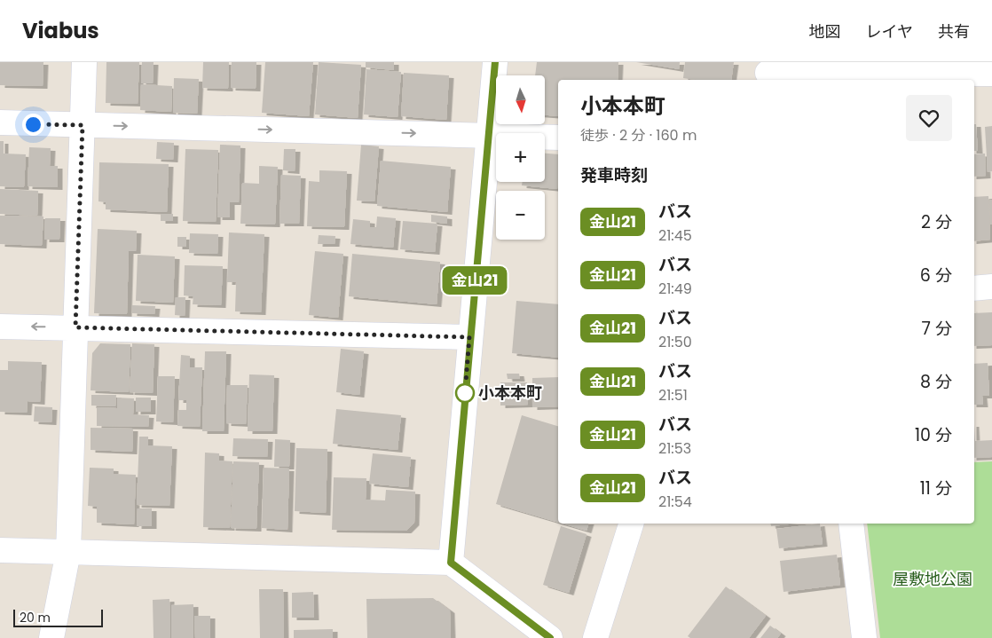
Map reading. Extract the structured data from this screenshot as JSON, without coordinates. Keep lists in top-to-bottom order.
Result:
{
  "parks": ["屋敷地公園"],
  "places": ["小本本町"],
  "lines": ["bus line 金山21"],
  "scale_bar": "20 m",
  "north": "bottom",
  "page": {
    "header": "Viabus",
    "nav": ["地図", "レイヤ", "共有"],
    "on_map": "金山21",
    "map_buttons": ["+", "−"],
    "heading": [
      ["小本本町", "徒歩 · 2 分 · 160 m"],
      "発車時刻"
    ],
    "list": [
      {
        "mark": "金山21",
        "name": "バス",
        "note": "21:45",
        "value": "2 分"
      },
      {
        "mark": "金山21",
        "name": "バス",
        "note": "21:49",
        "value": "6 分"
      },
      {
        "mark": "金山21",
        "name": "バス",
        "note": "21:50",
        "value": "7 分"
      },
      {
        "mark": "金山21",
        "name": "バス",
        "note": "21:51",
        "value": "8 分"
      },
      {
        "mark": "金山21",
        "name": "バス",
        "note": "21:53",
        "value": "10 分"
      },
      {
        "mark": "金山21",
        "name": "バス",
        "note": "21:54",
        "value": "11 分"
      }
    ],
    "scale": "20 m"
  }
}
